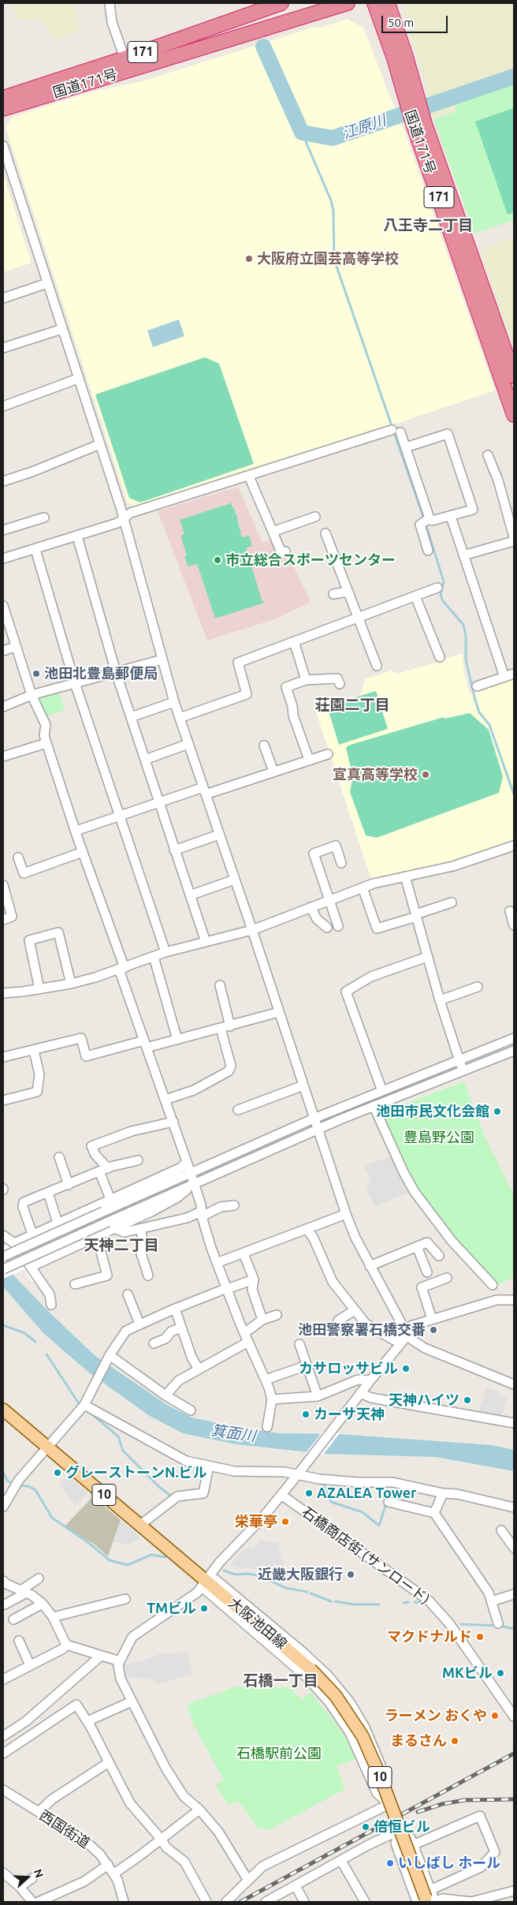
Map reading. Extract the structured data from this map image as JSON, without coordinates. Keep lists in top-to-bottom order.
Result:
{
  "streets": {
    "highway": ["171", "国道171号"],
    "main road": ["10", "大阪池田線"],
    "street": ["石橋商店街 (サンロード)", "西国街道"]
  },
  "districts": [
    "八王寺二丁目",
    "荘園二丁目",
    "天神二丁目",
    "石橋一丁目"
  ],
  "water": ["江原川", "箕面川"],
  "parks": ["豊島野公園", "石橋駅前公園"],
  "places": [
    "大阪府立園芸高等学校",
    "市立総合スポーツセンター",
    "池田北豊島郵便局",
    "宣真高等学校",
    "池田市民文化会館",
    "池田警察署石橋交番",
    "カサロッサビル",
    "天神ハイツ",
    "カーサ天神",
    "グレーストーンN.ビル",
    "AZALEA Tower",
    "栄華亭",
    "近畿大阪銀行",
    "TMビル",
    "マクドナルド",
    "MKビル",
    "ラーメン おくや",
    "まるさん",
    "倍恒ビル",
    "いしばし ホール"
  ],
  "scale_bar": "50 m",
  "north": "right"
}
